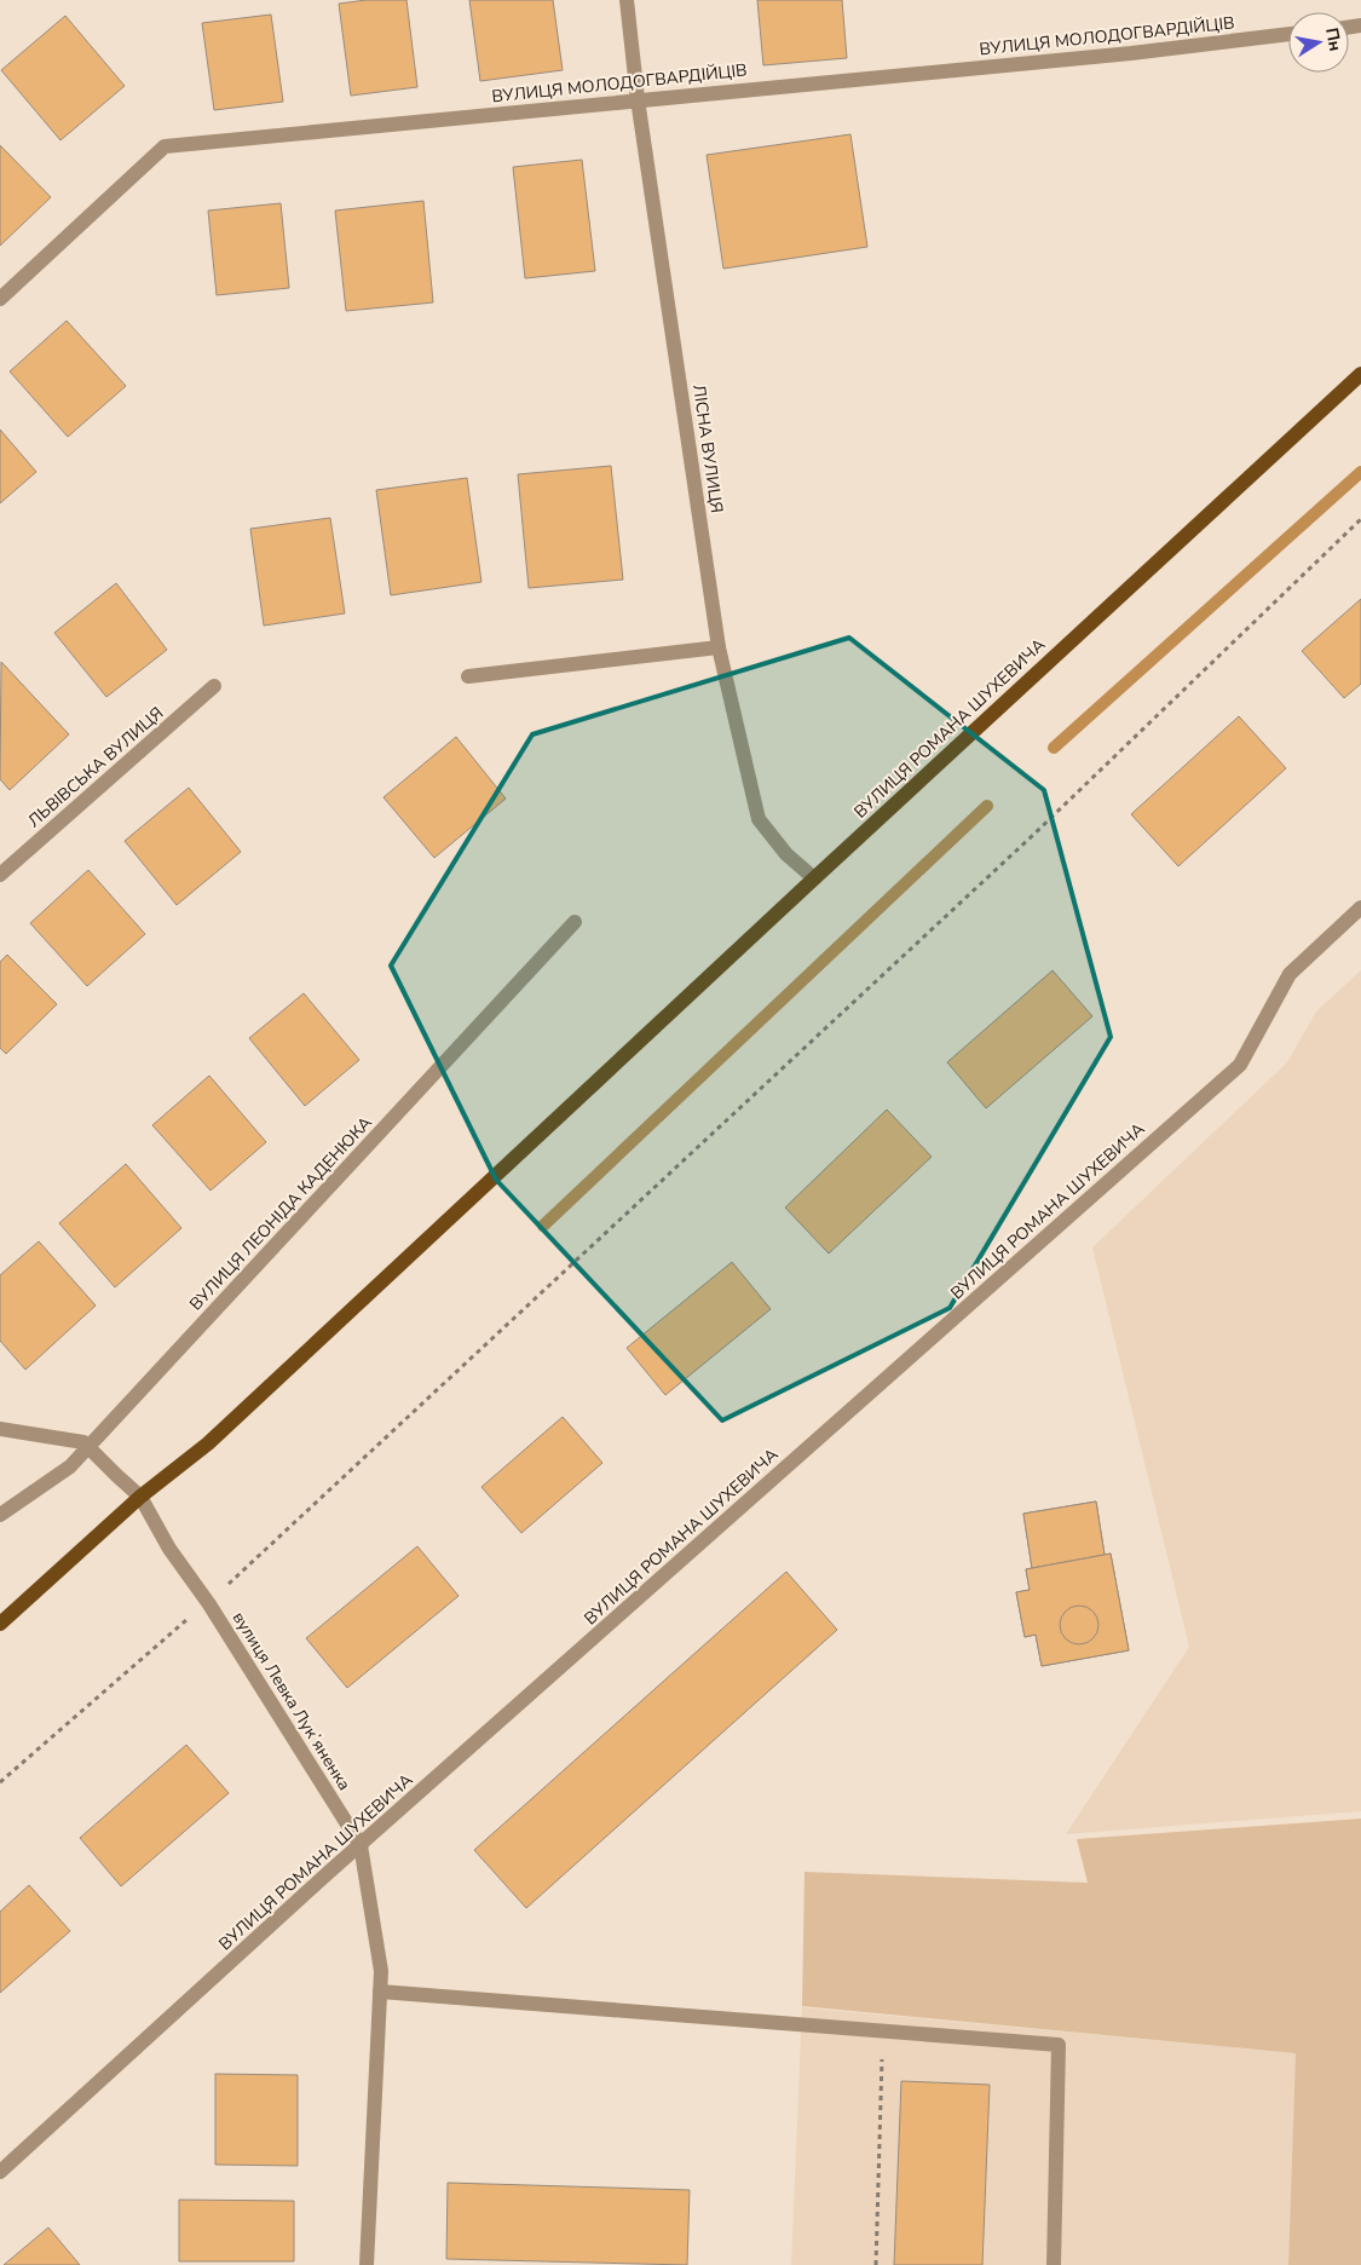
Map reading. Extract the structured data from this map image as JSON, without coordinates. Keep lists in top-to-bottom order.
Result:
{
  "streets": {
    "main road": ["ВУЛИЦЯ РОМАНА ШУХЕВИЧА"],
    "street": [
      "ВУЛИЦЯ МОЛОДОГВАРДІЙЦІВ",
      "ЛІСНА ВУЛИЦЯ",
      "ЛЬВІВСЬКА ВУЛИЦЯ",
      "ВУЛИЦЯ ЛЕОНІДА КАДЕНЮКА",
      "вулиця Левка Лукʼяненка"
    ]
  },
  "crossings": [
    ["ВУЛИЦЯ МОЛОДОГВАРДІЙЦІВ", "ЛІСНА ВУЛИЦЯ"],
    ["ЛІСНА ВУЛИЦЯ", "ВУЛИЦЯ РОМАНА ШУХЕВИЧА"],
    ["ВУЛИЦЯ РОМАНА ШУХЕВИЧА", "вулиця Левка Лукʼяненка"],
    ["ВУЛИЦЯ ЛЕОНІДА КАДЕНЮКА", "вулиця Левка Лукʼяненка"]
  ],
  "north": "right"
}
